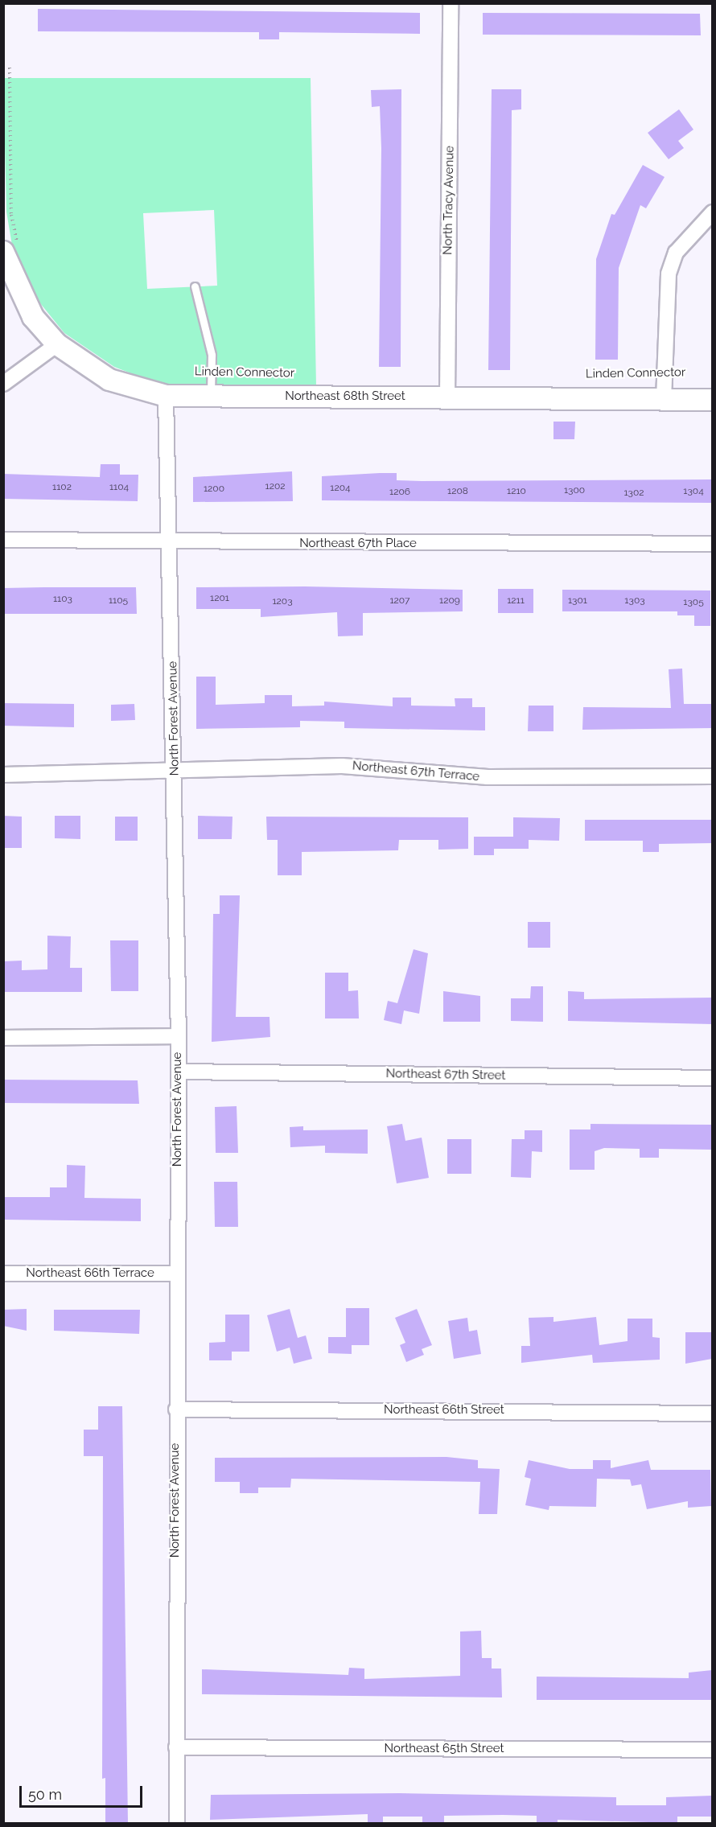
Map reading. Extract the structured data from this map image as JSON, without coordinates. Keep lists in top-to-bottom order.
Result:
{
  "streets": {
    "street": [
      "North Tracy Avenue",
      "Northeast 68th Street",
      "Northeast 67th Place",
      "North Forest Avenue",
      "Northeast 67th Terrace",
      "Northeast 67th Street",
      "Northeast 66th Terrace",
      "Northeast 66th Street",
      "Northeast 65th Street"
    ]
  },
  "crossings": [
    ["North Tracy Avenue", "Northeast 68th Street"],
    ["Northeast 68th Street", "North Forest Avenue"],
    ["Northeast 67th Place", "North Forest Avenue"],
    ["North Forest Avenue", "Northeast 67th Terrace"],
    ["North Forest Avenue", "Northeast 67th Street"],
    ["North Forest Avenue", "Northeast 66th Terrace"],
    ["North Forest Avenue", "Northeast 66th Street"],
    ["North Forest Avenue", "Northeast 65th Street"]
  ],
  "house_numbers": [
    "1202",
    "1102",
    "1104",
    "1204",
    "1200",
    "1300",
    "1208",
    "1210",
    "1304",
    "1206",
    "1302",
    "1201",
    "1103",
    "1105",
    "1207",
    "1209",
    "1211",
    "1301",
    "1303",
    "1203",
    "1305"
  ],
  "scale_bar": "50 m"
}
